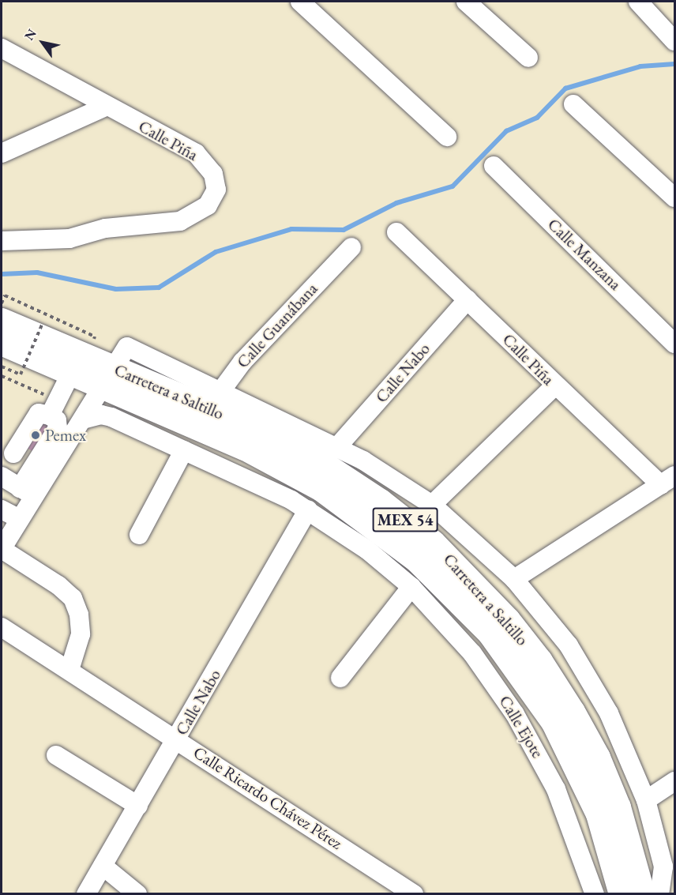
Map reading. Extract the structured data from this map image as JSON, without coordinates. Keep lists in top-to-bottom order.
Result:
{
  "streets": {
    "main road": ["Carretera a Saltillo", "MEX 54"],
    "street": [
      "Calle Piña",
      "Calle Manzana",
      "Calle Guanábana",
      "Calle Nabo",
      "Calle Ejote",
      "Calle Ricardo Chávez Pérez"
    ]
  },
  "crossings": [
    ["Calle Piña", "Calle Nabo"],
    ["Calle Guanábana", "Carretera a Saltillo"],
    ["Calle Nabo", "Calle Ejote"],
    ["Calle Nabo", "Calle Ricardo Chávez Pérez"]
  ],
  "places": ["Pemex"],
  "north": "top left"
}
